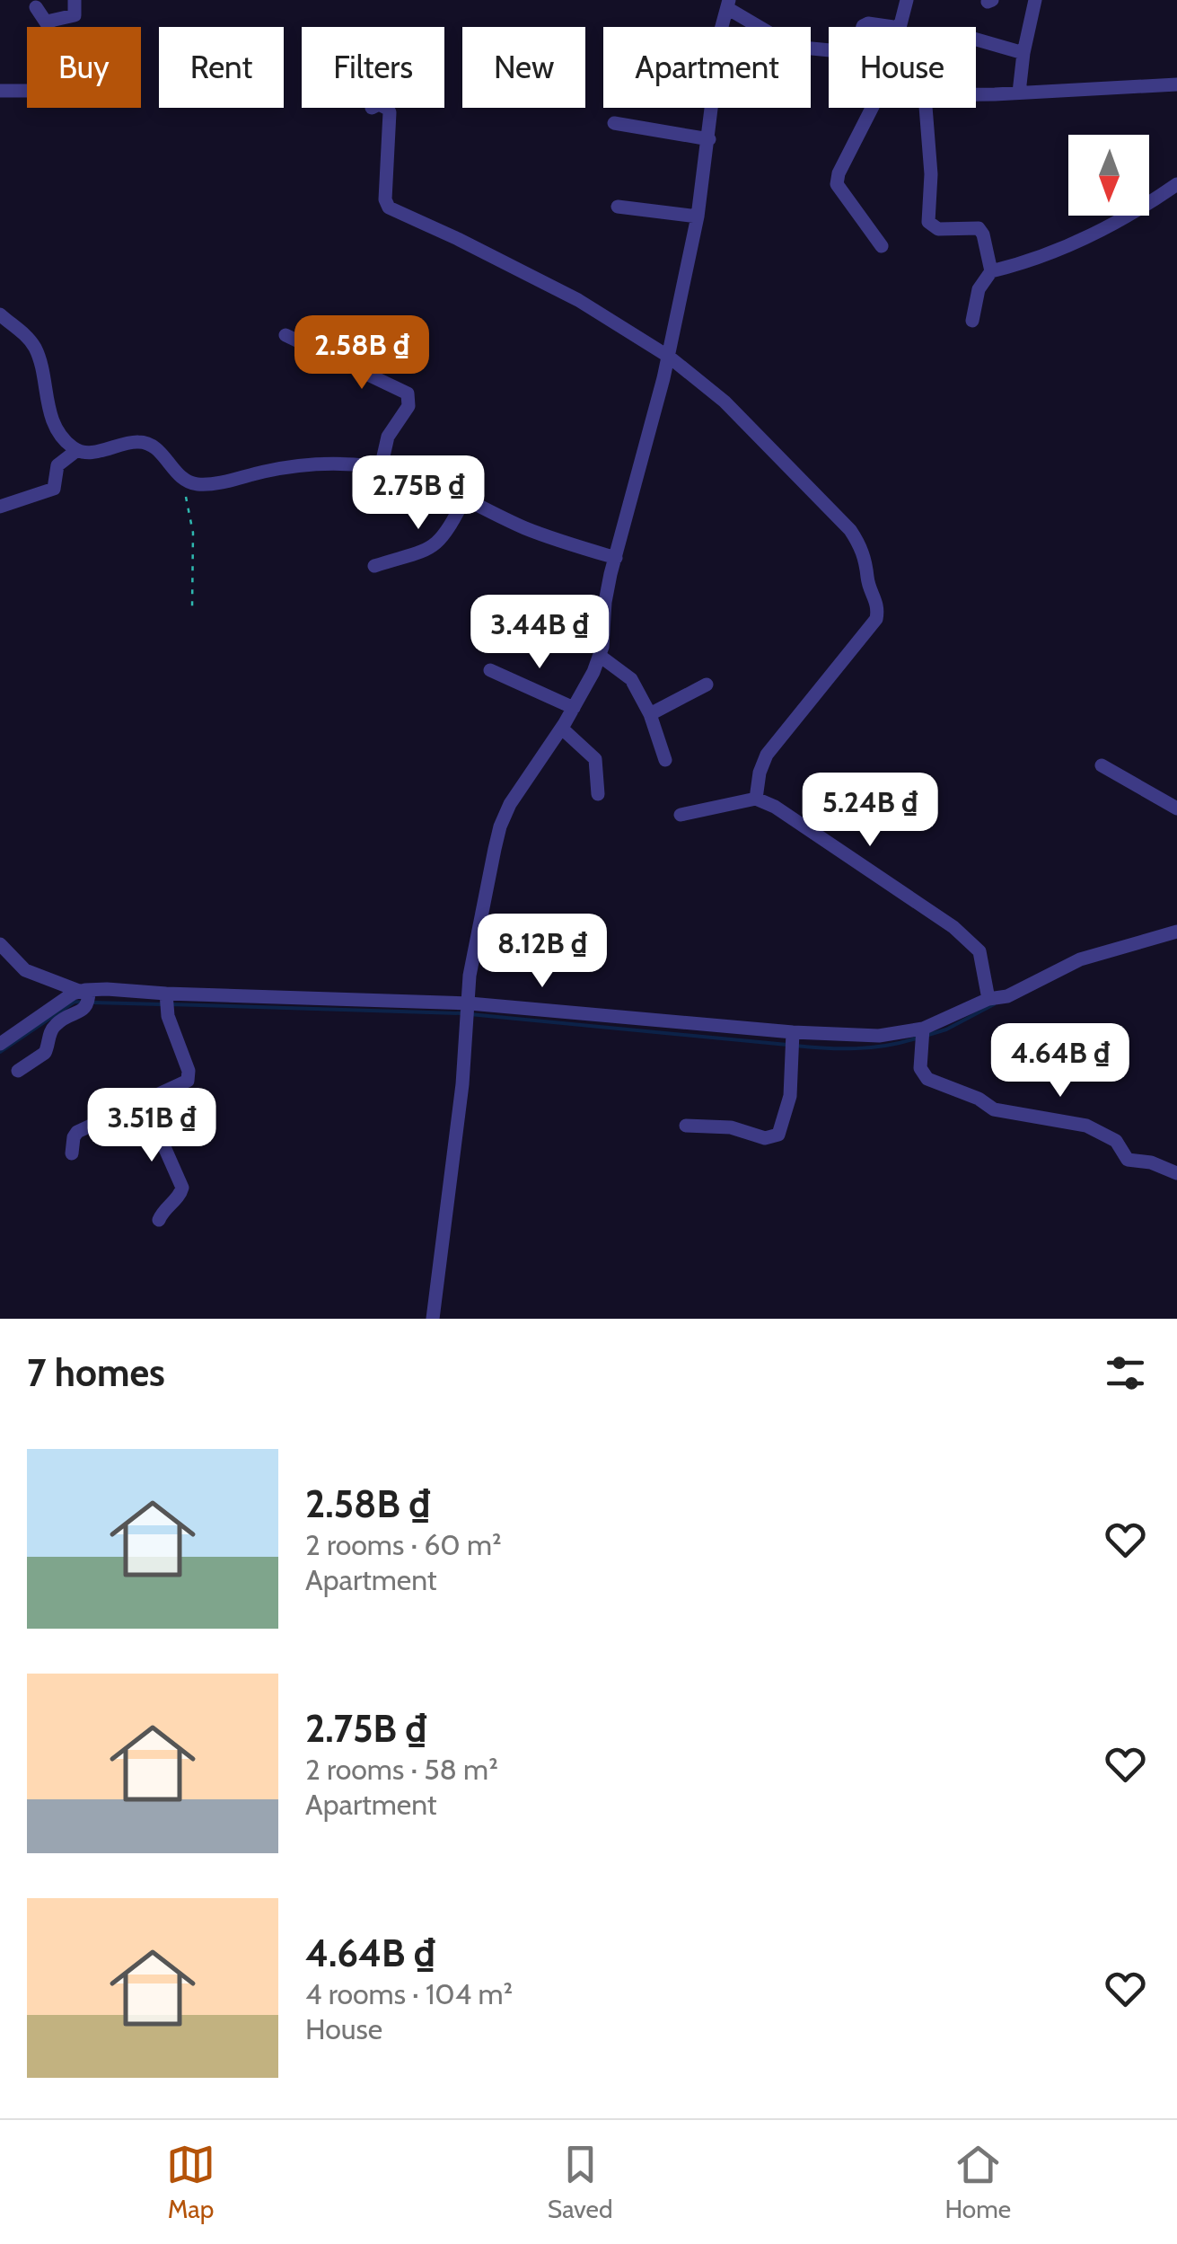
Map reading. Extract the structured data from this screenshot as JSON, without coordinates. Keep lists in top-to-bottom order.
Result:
{
  "north": "bottom",
  "page": {
    "chip": [
      "Buy",
      "Rent",
      "Filters",
      "New",
      "Apartment",
      "House"
    ],
    "price": [
      "2.58B ₫",
      "2.75B ₫",
      "3.44B ₫",
      "5.24B ₫",
      "8.12B ₫",
      "4.64B ₫",
      "3.51B ₫"
    ],
    "heading": "7 homes",
    "list": [
      {
        "name": "2.58B ₫",
        "note": "2 rooms · 60 m² · Apartment"
      },
      {
        "name": "2.75B ₫",
        "note": "2 rooms · 58 m² · Apartment"
      },
      {
        "name": "4.64B ₫",
        "note": "4 rooms · 104 m² · House"
      }
    ],
    "tabs": ["Map", "Saved", "Home"]
  }
}
